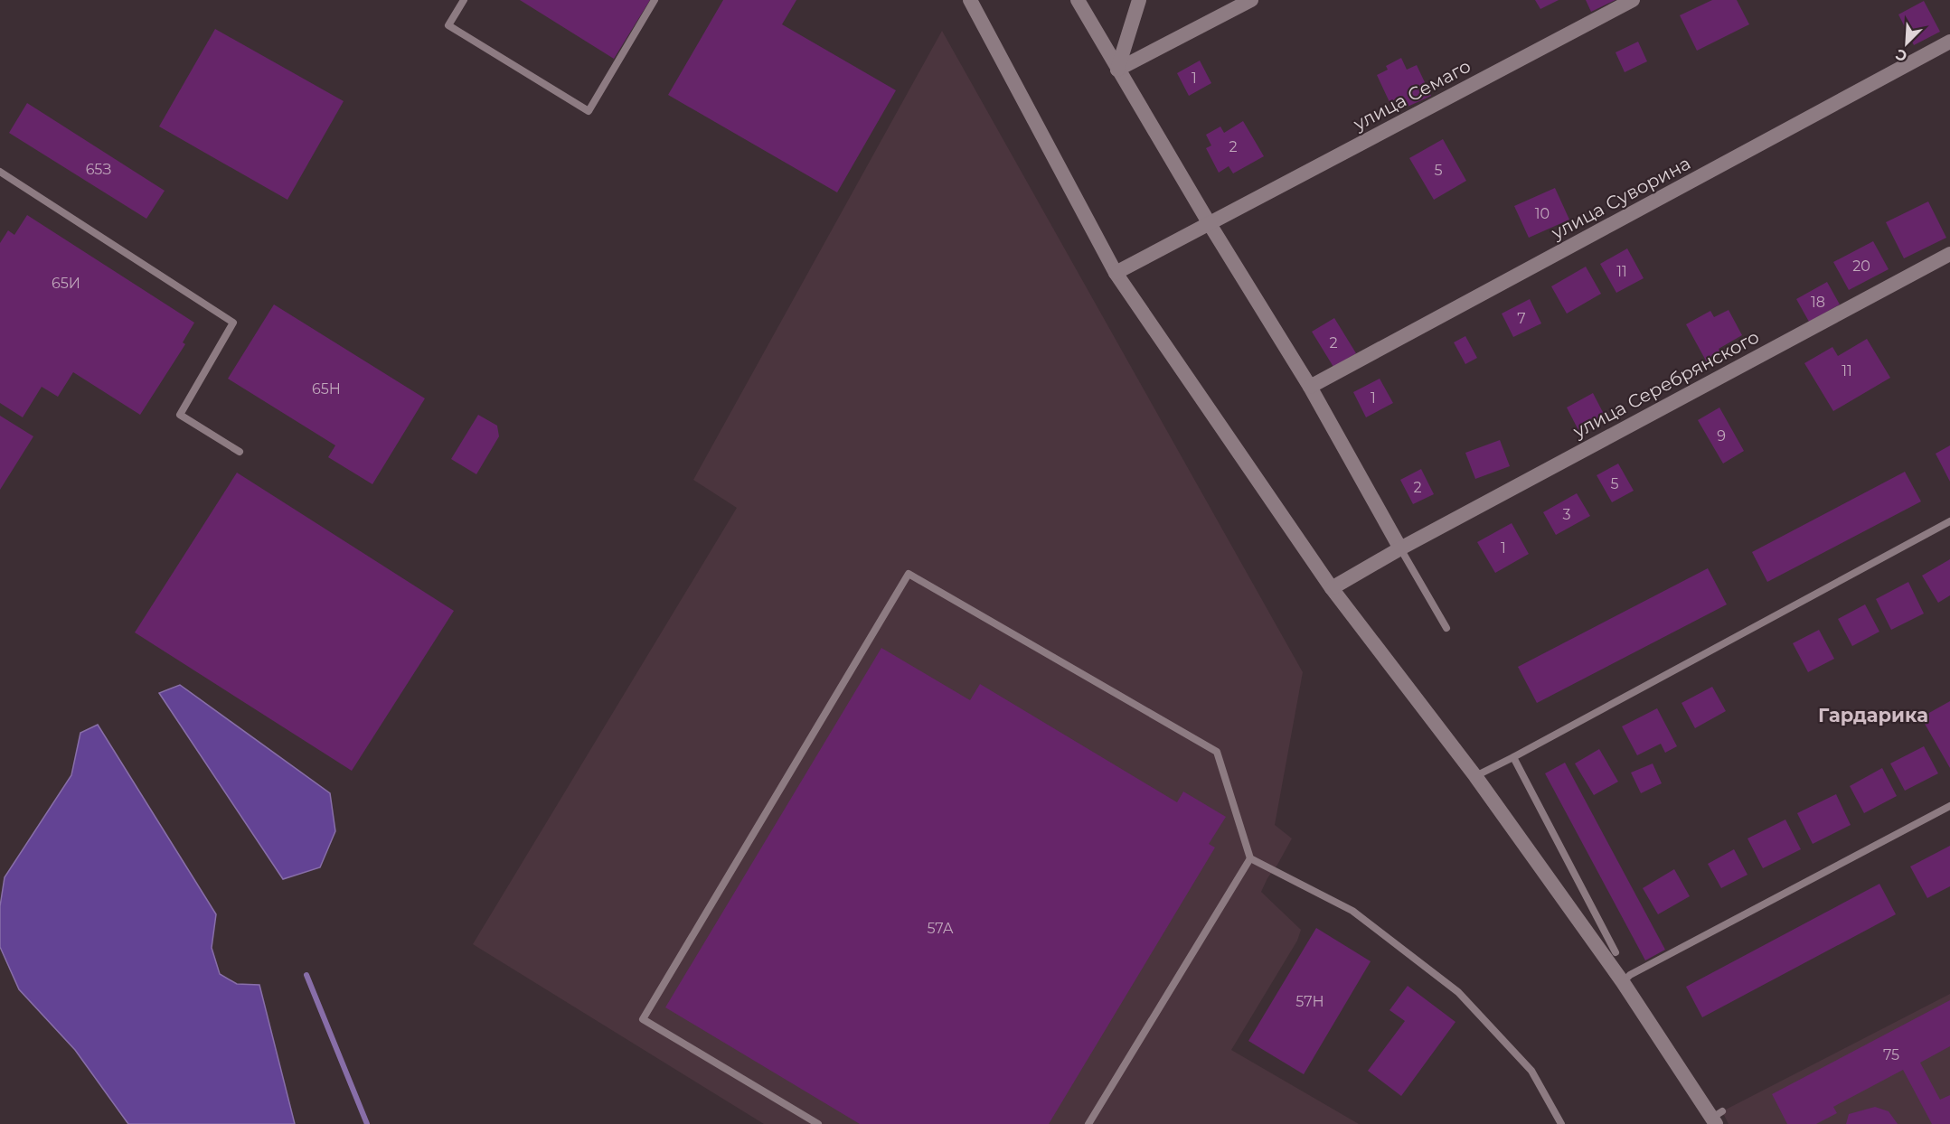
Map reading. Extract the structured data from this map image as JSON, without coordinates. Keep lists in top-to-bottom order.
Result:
{
  "streets": {
    "street": ["улица Семаго", "улица Суворина", "улица Серебрянского"]
  },
  "districts": ["Гардарика"],
  "house_numbers": [
    "1",
    "2",
    "65З",
    "5",
    "10",
    "20",
    "11",
    "65И",
    "18",
    "7",
    "2",
    "11",
    "65Н",
    "1",
    "9",
    "5",
    "2",
    "3",
    "1",
    "57А",
    "57Н",
    "75"
  ],
  "north": "bottom left"
}
